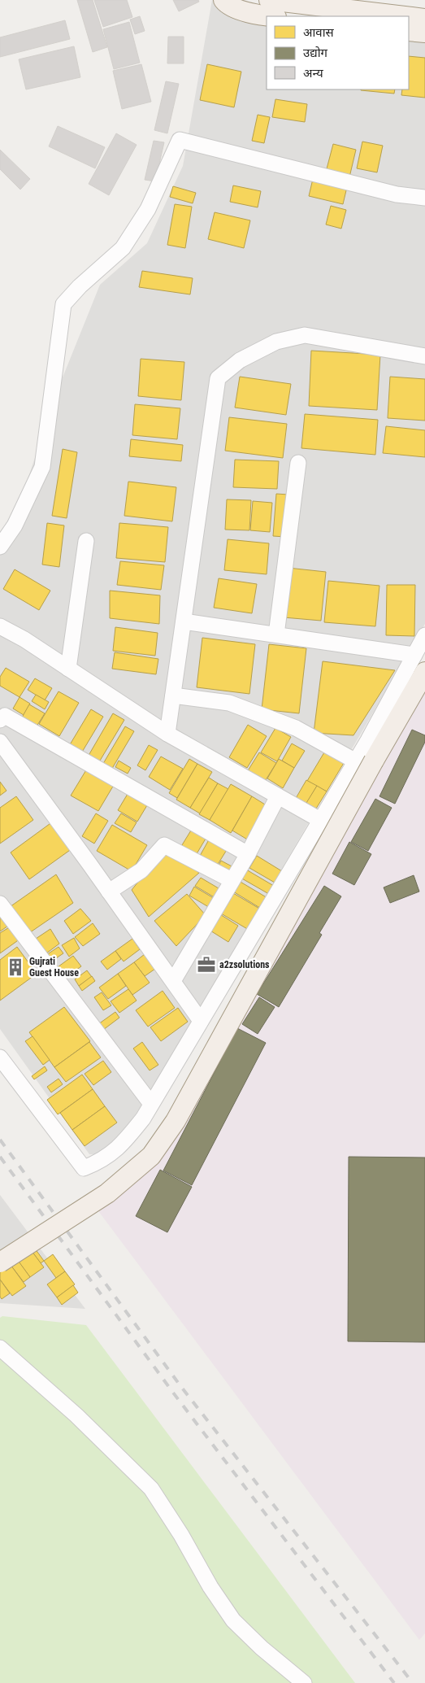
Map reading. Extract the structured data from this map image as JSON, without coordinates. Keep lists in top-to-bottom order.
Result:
{
  "places": {
    "office": ["a2zsolutions"],
    "building": ["Gujrati Guest House"]
  },
  "legend": ["आवास", "उद्योग", "अन्य"]
}
